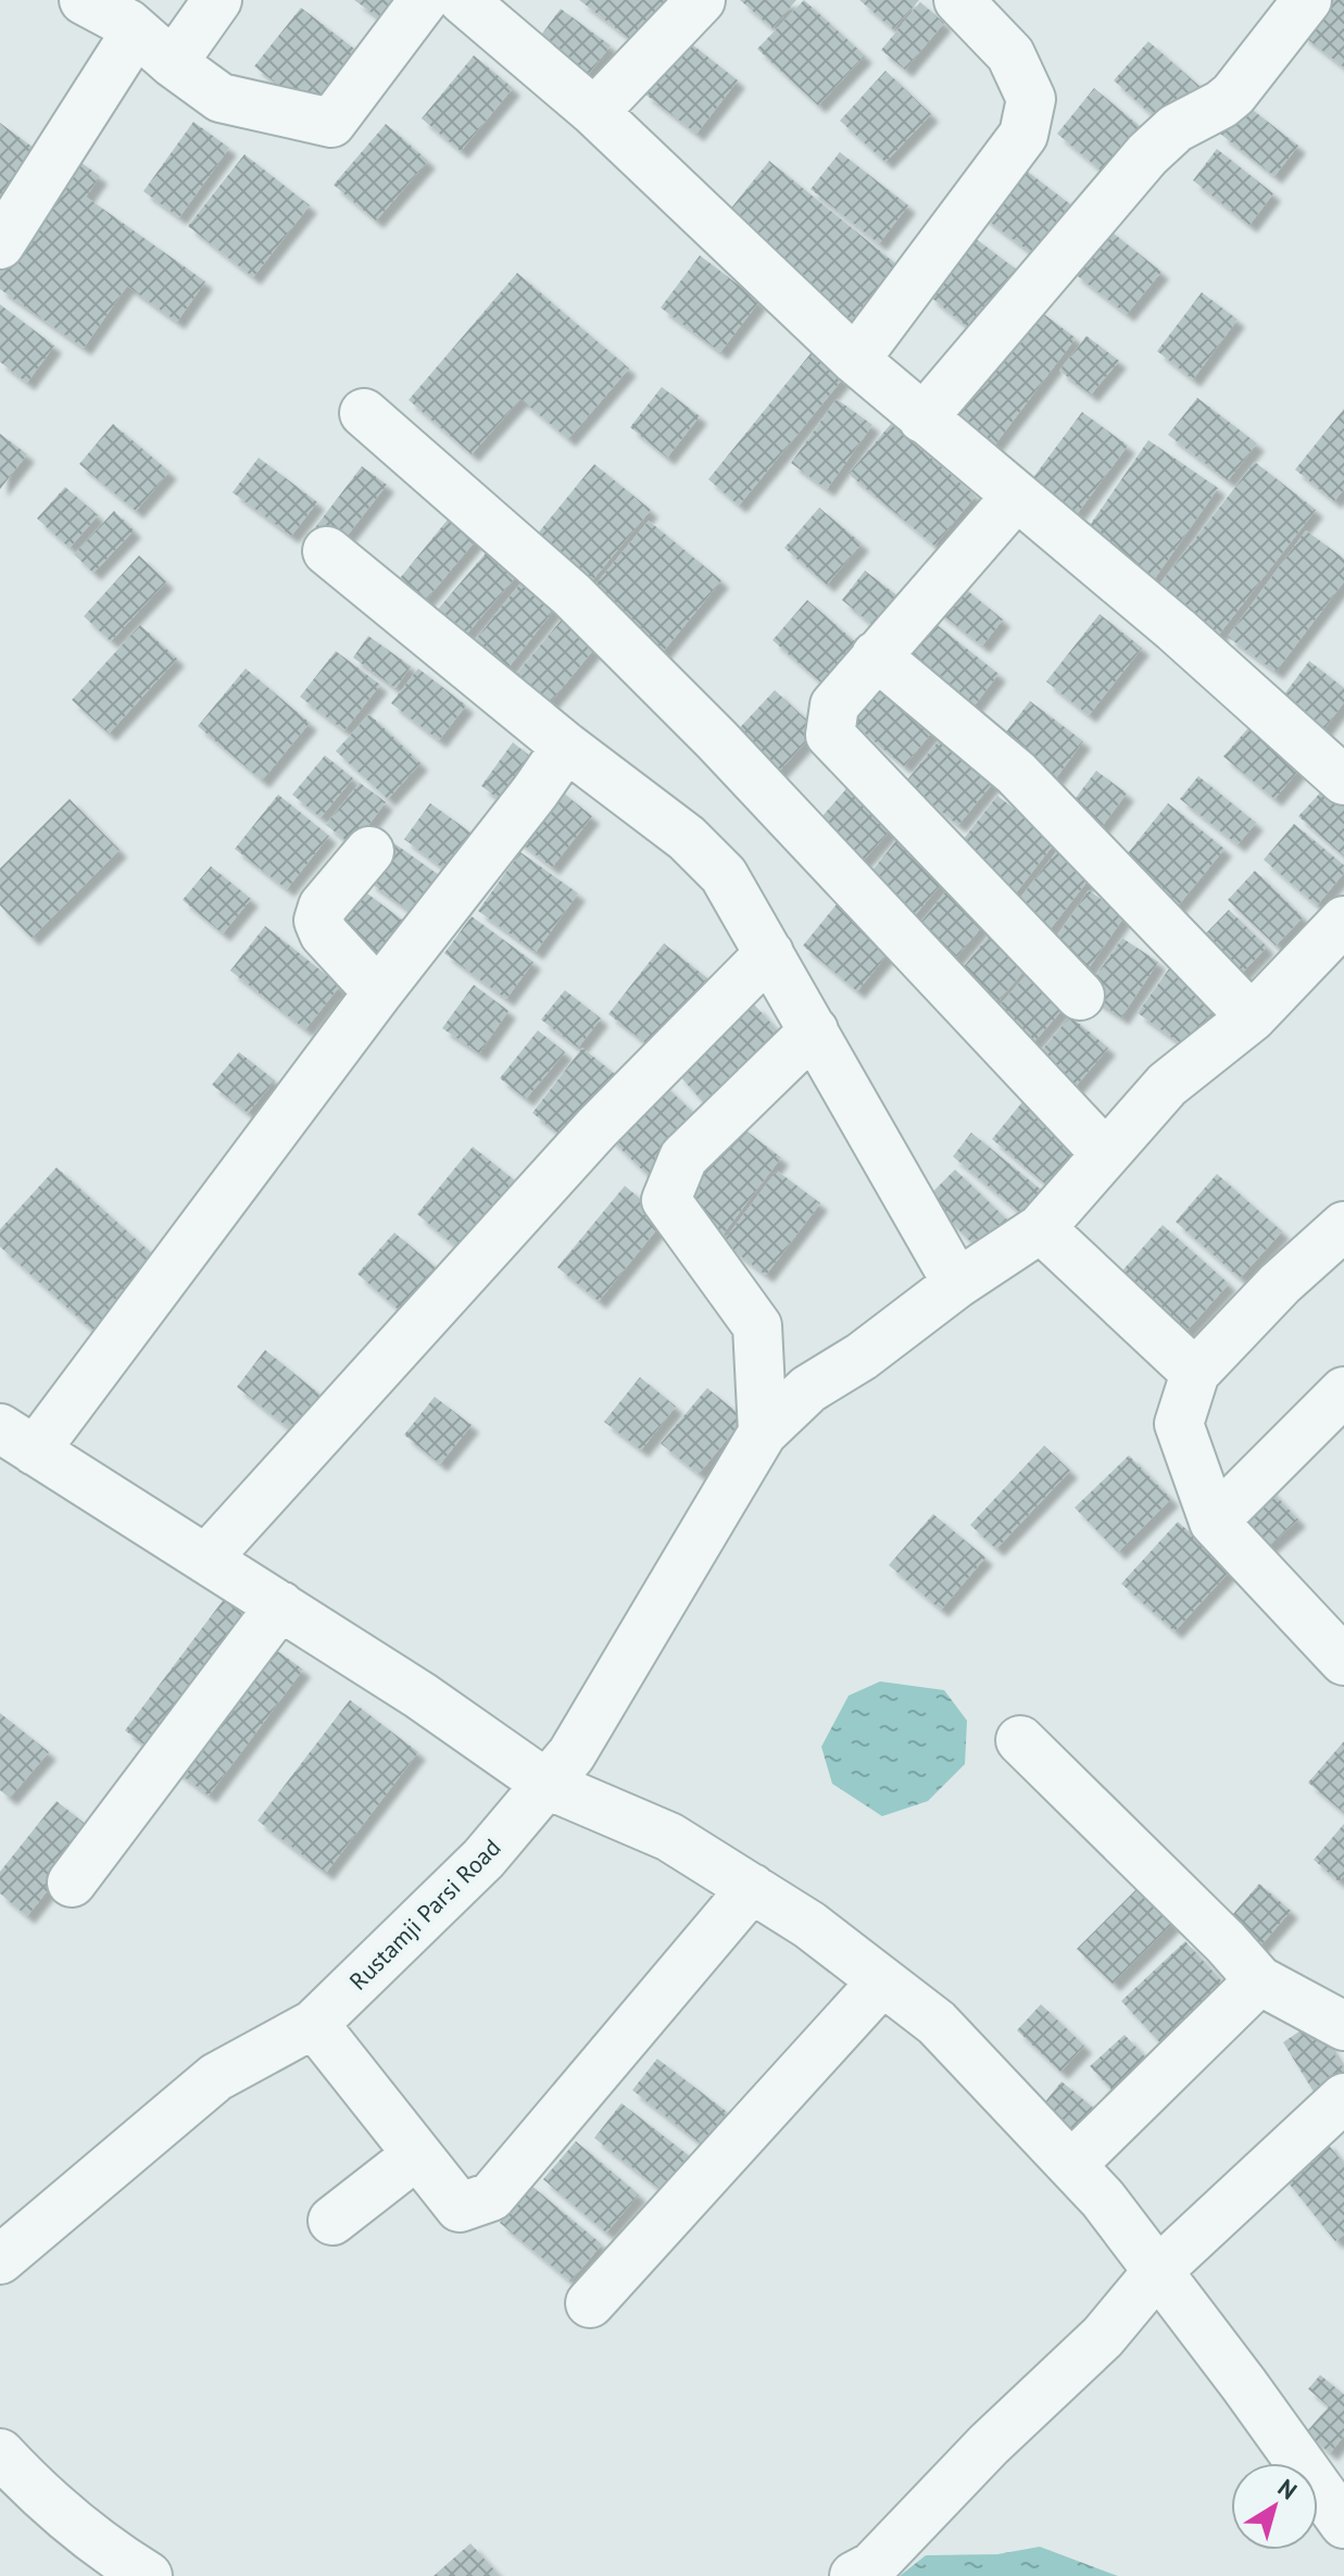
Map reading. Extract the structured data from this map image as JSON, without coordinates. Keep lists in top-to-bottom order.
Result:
{
  "streets": {
    "street": ["Rustamji Parsi Road"]
  },
  "north": "top right"
}
